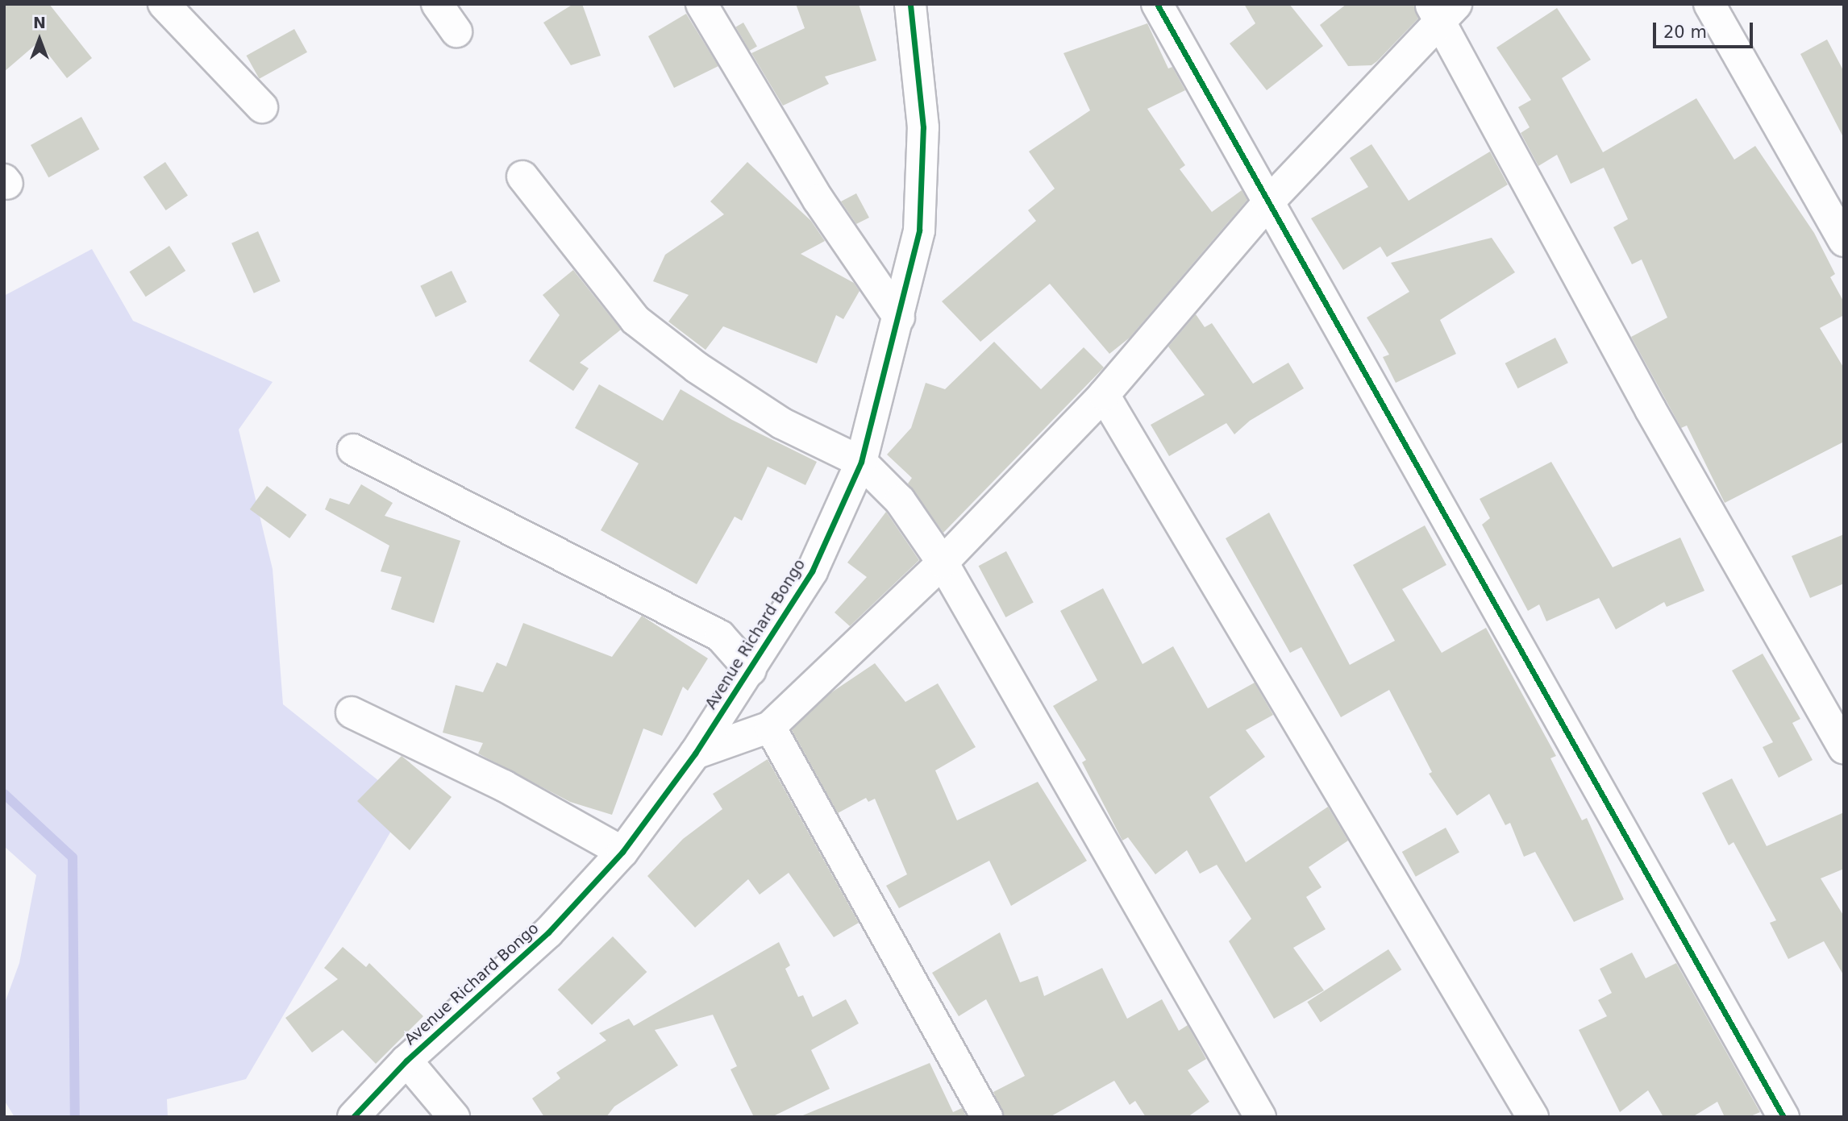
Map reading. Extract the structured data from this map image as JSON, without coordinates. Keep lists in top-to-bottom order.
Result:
{
  "streets": {
    "street": ["Avenue Richard Bongo"]
  },
  "scale_bar": "20 m",
  "north": "top"
}
